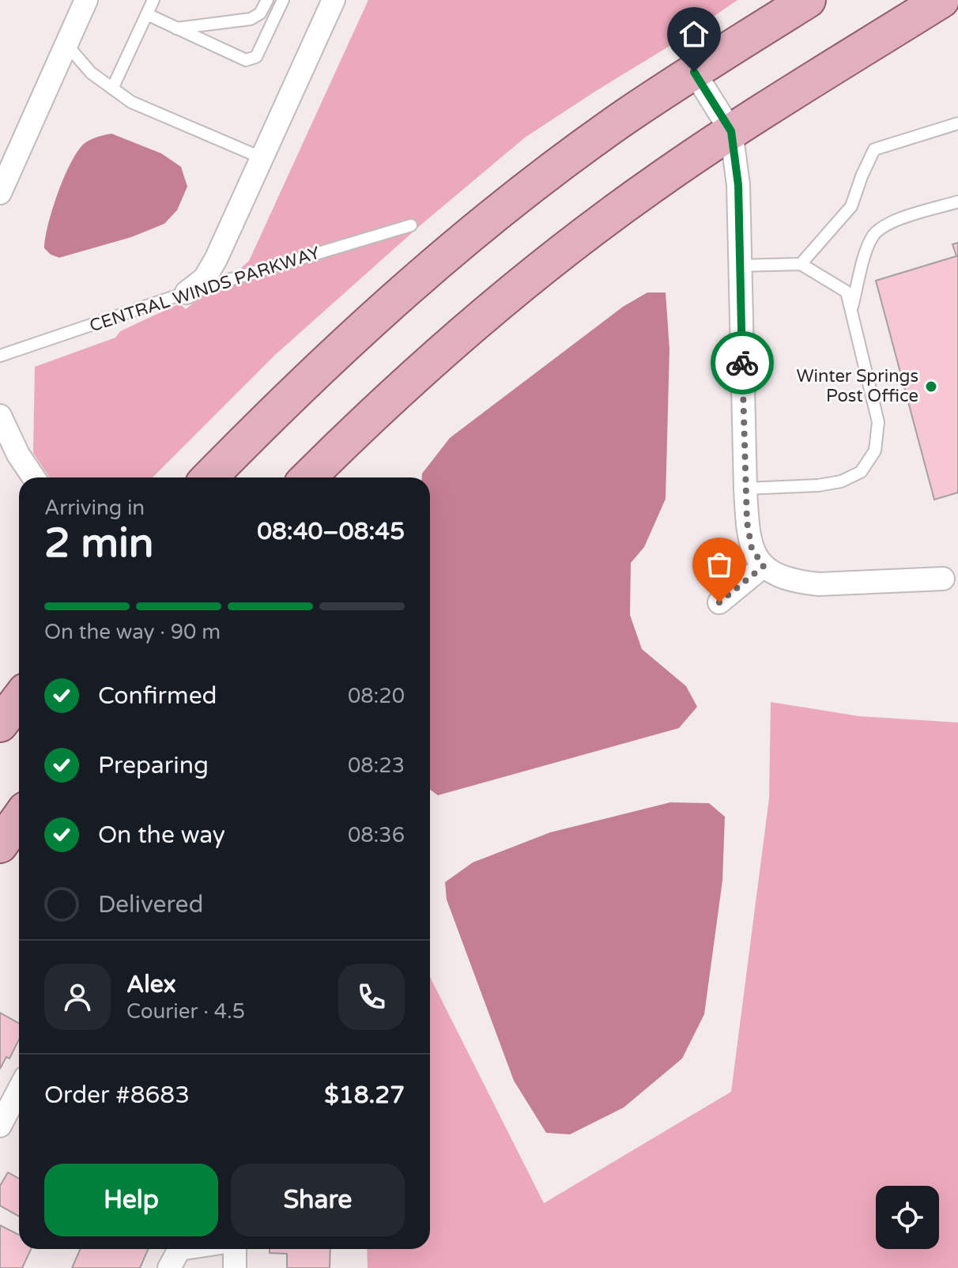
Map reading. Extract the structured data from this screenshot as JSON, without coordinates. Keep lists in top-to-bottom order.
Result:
{
  "streets": {
    "lane": ["CENTRAL WINDS PARKWAY"]
  },
  "places": ["Winter Springs Post Office"],
  "page": {
    "heading": ["2 min", "Arriving in", "08:40–08:45"],
    "panel": [
      "Alex",
      "Courier · 4.5",
      "Order #8683",
      "$18.27"
    ],
    "bar": "On the way · 90 m",
    "list": [
      ["Confirmed", "08:20"],
      ["Preparing", "08:23"],
      ["On the way", "08:36"],
      "Delivered"
    ],
    "buttons": ["Help", "Share"]
  }
}
